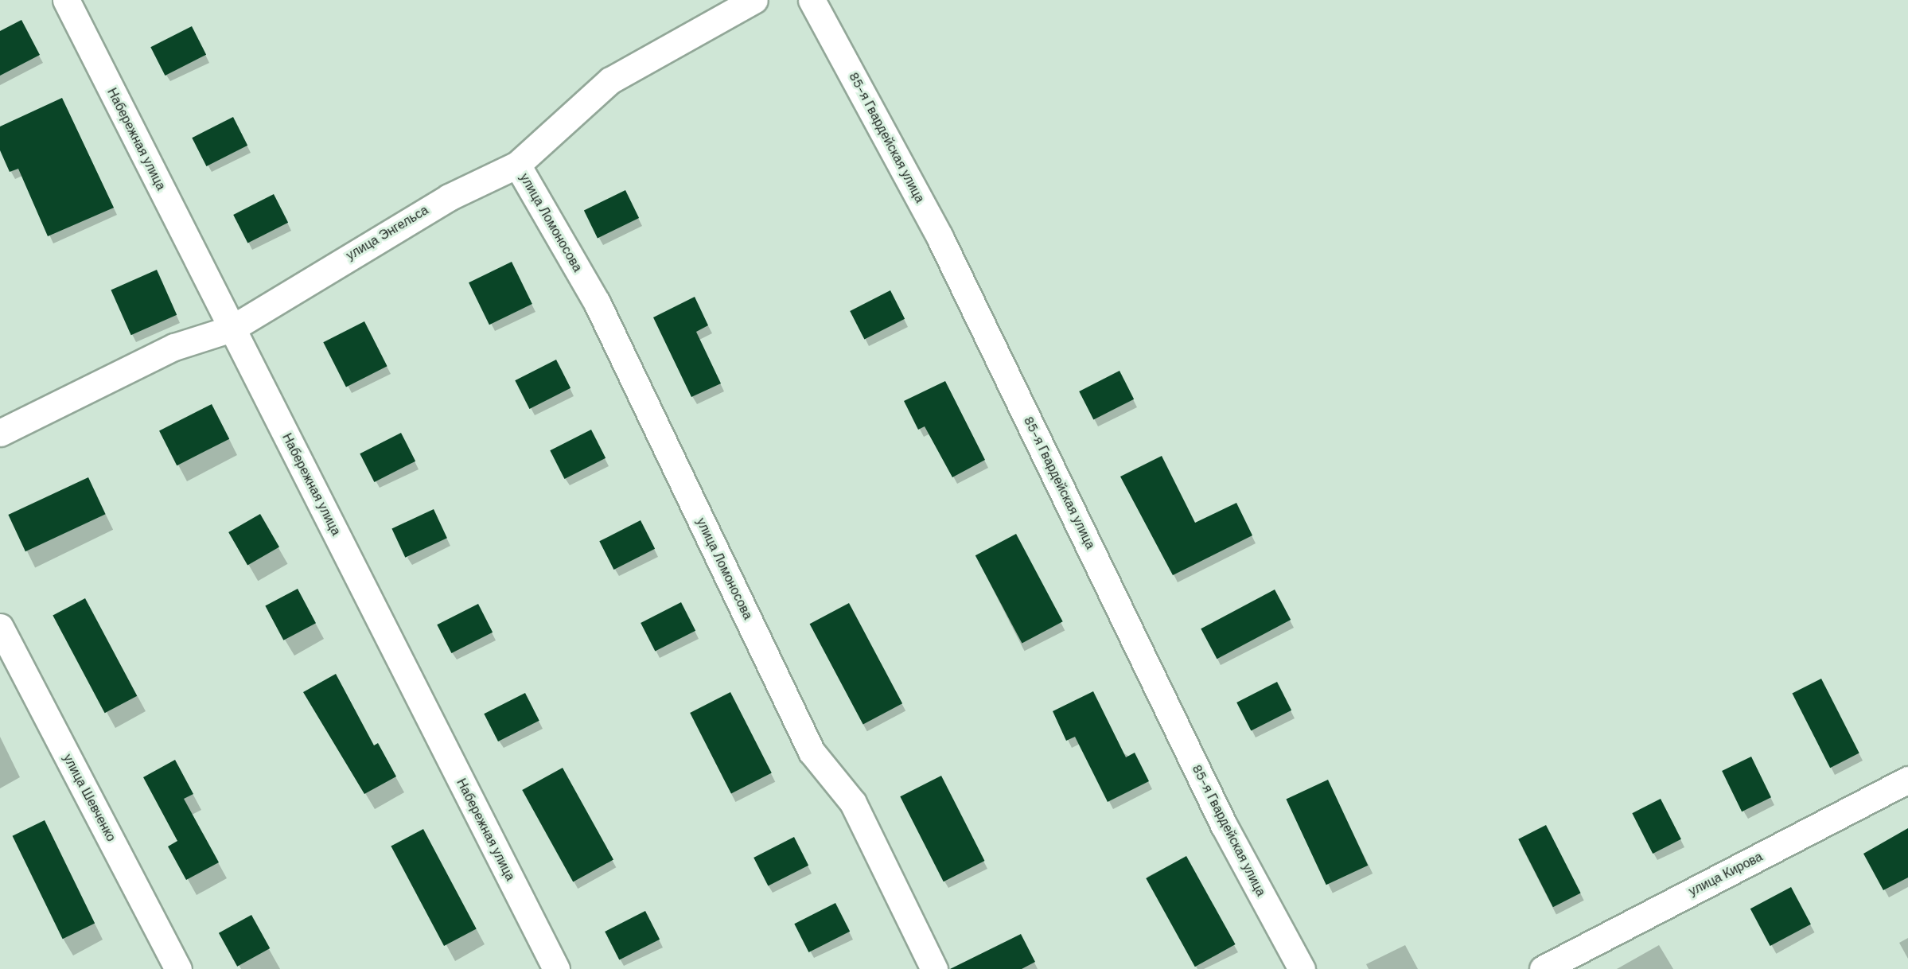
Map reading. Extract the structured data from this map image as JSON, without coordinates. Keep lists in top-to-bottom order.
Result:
{
  "streets": {
    "street": [
      "85-я Гвардейская улица",
      "Набережная улица",
      "улица Ломоносова",
      "улица Энгельса",
      "улица Шевченко",
      "улица Кирова"
    ]
  },
  "crossings": [
    ["Набережная улица", "улица Энгельса"],
    ["улица Ломоносова", "улица Энгельса"]
  ]
}
